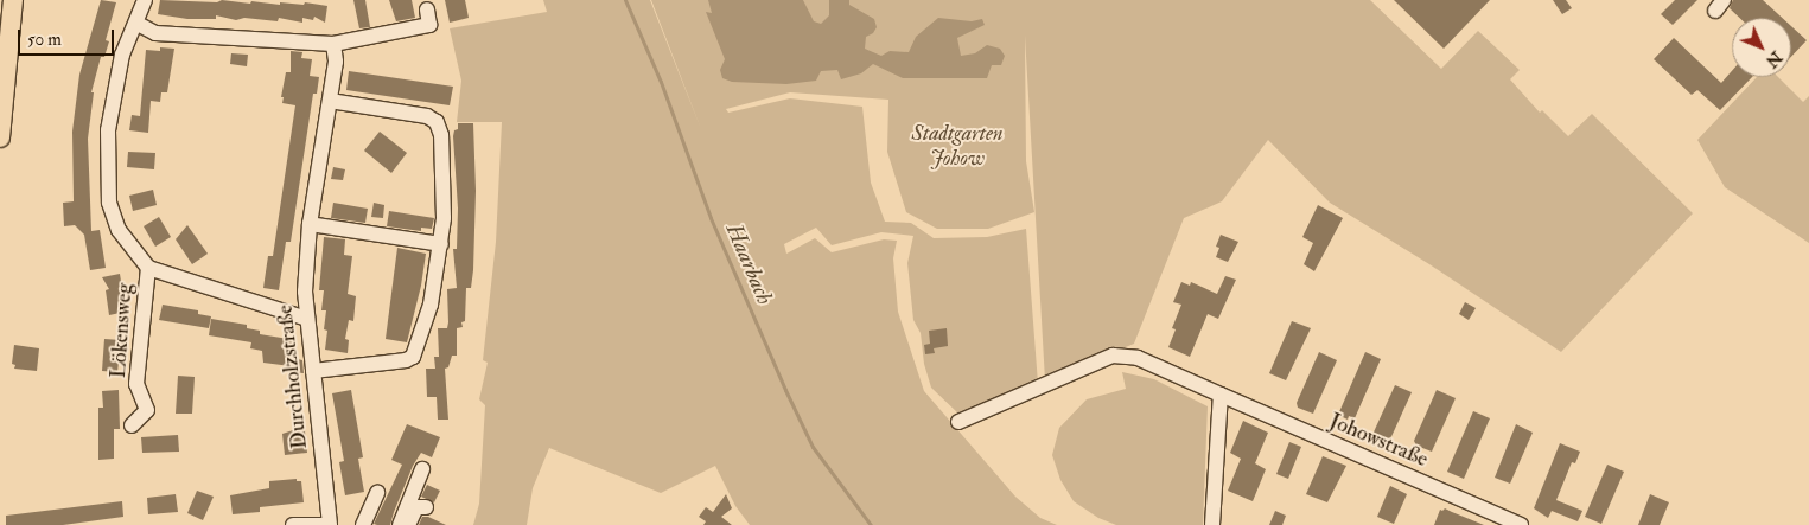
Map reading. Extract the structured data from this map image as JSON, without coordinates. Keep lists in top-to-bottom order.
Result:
{
  "streets": {
    "street": ["Lökensweg", "Durchholzstraße", "Johowstraße"]
  },
  "crossings": [
    ["Lökensweg", "Durchholzstraße"]
  ],
  "water": ["Haarbach"],
  "parks": ["Stadtgarten Johow"],
  "scale_bar": "50 m",
  "north": "bottom right"
}
